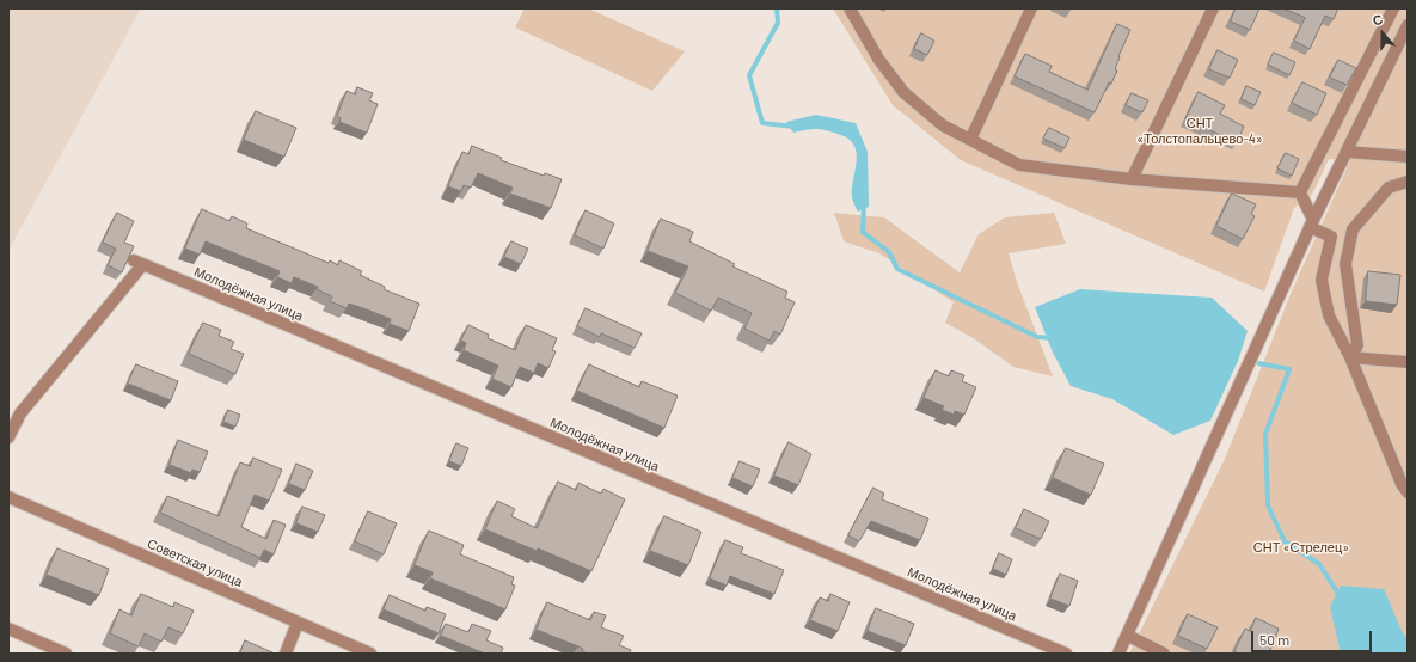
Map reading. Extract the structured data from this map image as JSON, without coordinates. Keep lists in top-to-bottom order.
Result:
{
  "streets": {
    "street": ["Молодёжная улица", "Советская улица"]
  },
  "parks": ["СНТ «Толстопальцево-4»", "СНТ «Стрелец»"],
  "scale_bar": "50 m",
  "north": "top"
}
